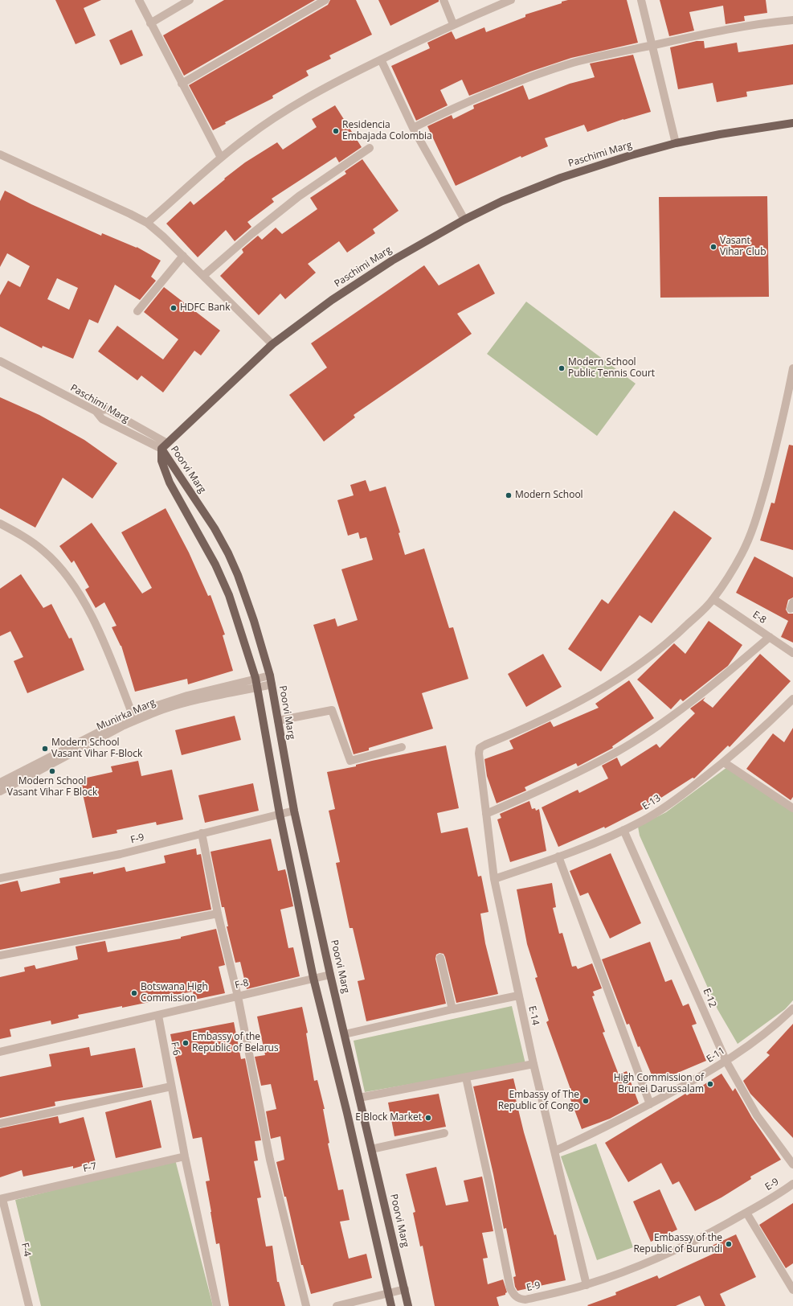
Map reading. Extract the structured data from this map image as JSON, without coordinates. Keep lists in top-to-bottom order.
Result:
{
  "streets": {
    "main road": ["Paschimi Marg", "Poorvi Marg"],
    "street": [
      "E-8",
      "Munirka Marg",
      "E-13",
      "F-9",
      "F-8",
      "E-12",
      "E-14",
      "F-6",
      "E-11",
      "F-7",
      "E-9",
      "F-4"
    ]
  },
  "crossings": [
    ["Paschimi Marg", "Poorvi Marg"],
    ["Poorvi Marg", "Munirka Marg"],
    ["Poorvi Marg", "F-9"],
    ["Poorvi Marg", "F-8"],
    ["E-8", "E-14"],
    ["E-13", "E-12"],
    ["E-13", "E-14"],
    ["F-8", "F-6"],
    ["E-12", "E-11"],
    ["E-14", "E-11"],
    ["E-14", "E-9"],
    ["F-6", "F-7"],
    ["F-7", "F-4"]
  ],
  "places": [
    "Residencia Embajada Colombia",
    "Vasant Vihar Club",
    "HDFC Bank",
    "Modern School Public Tennis Court",
    "Modern School",
    "Modern School Vasant Vihar F-Block",
    "Modern School Vasant Vihar F Block",
    "Botswana High Commission",
    "Embassy of the Republic of Belarus",
    "High Commission of Brunei Darussalam",
    "Embassy of The Republic of Congo",
    "E Block Market",
    "Embassy of the Republic of Burundi"
  ]
}
